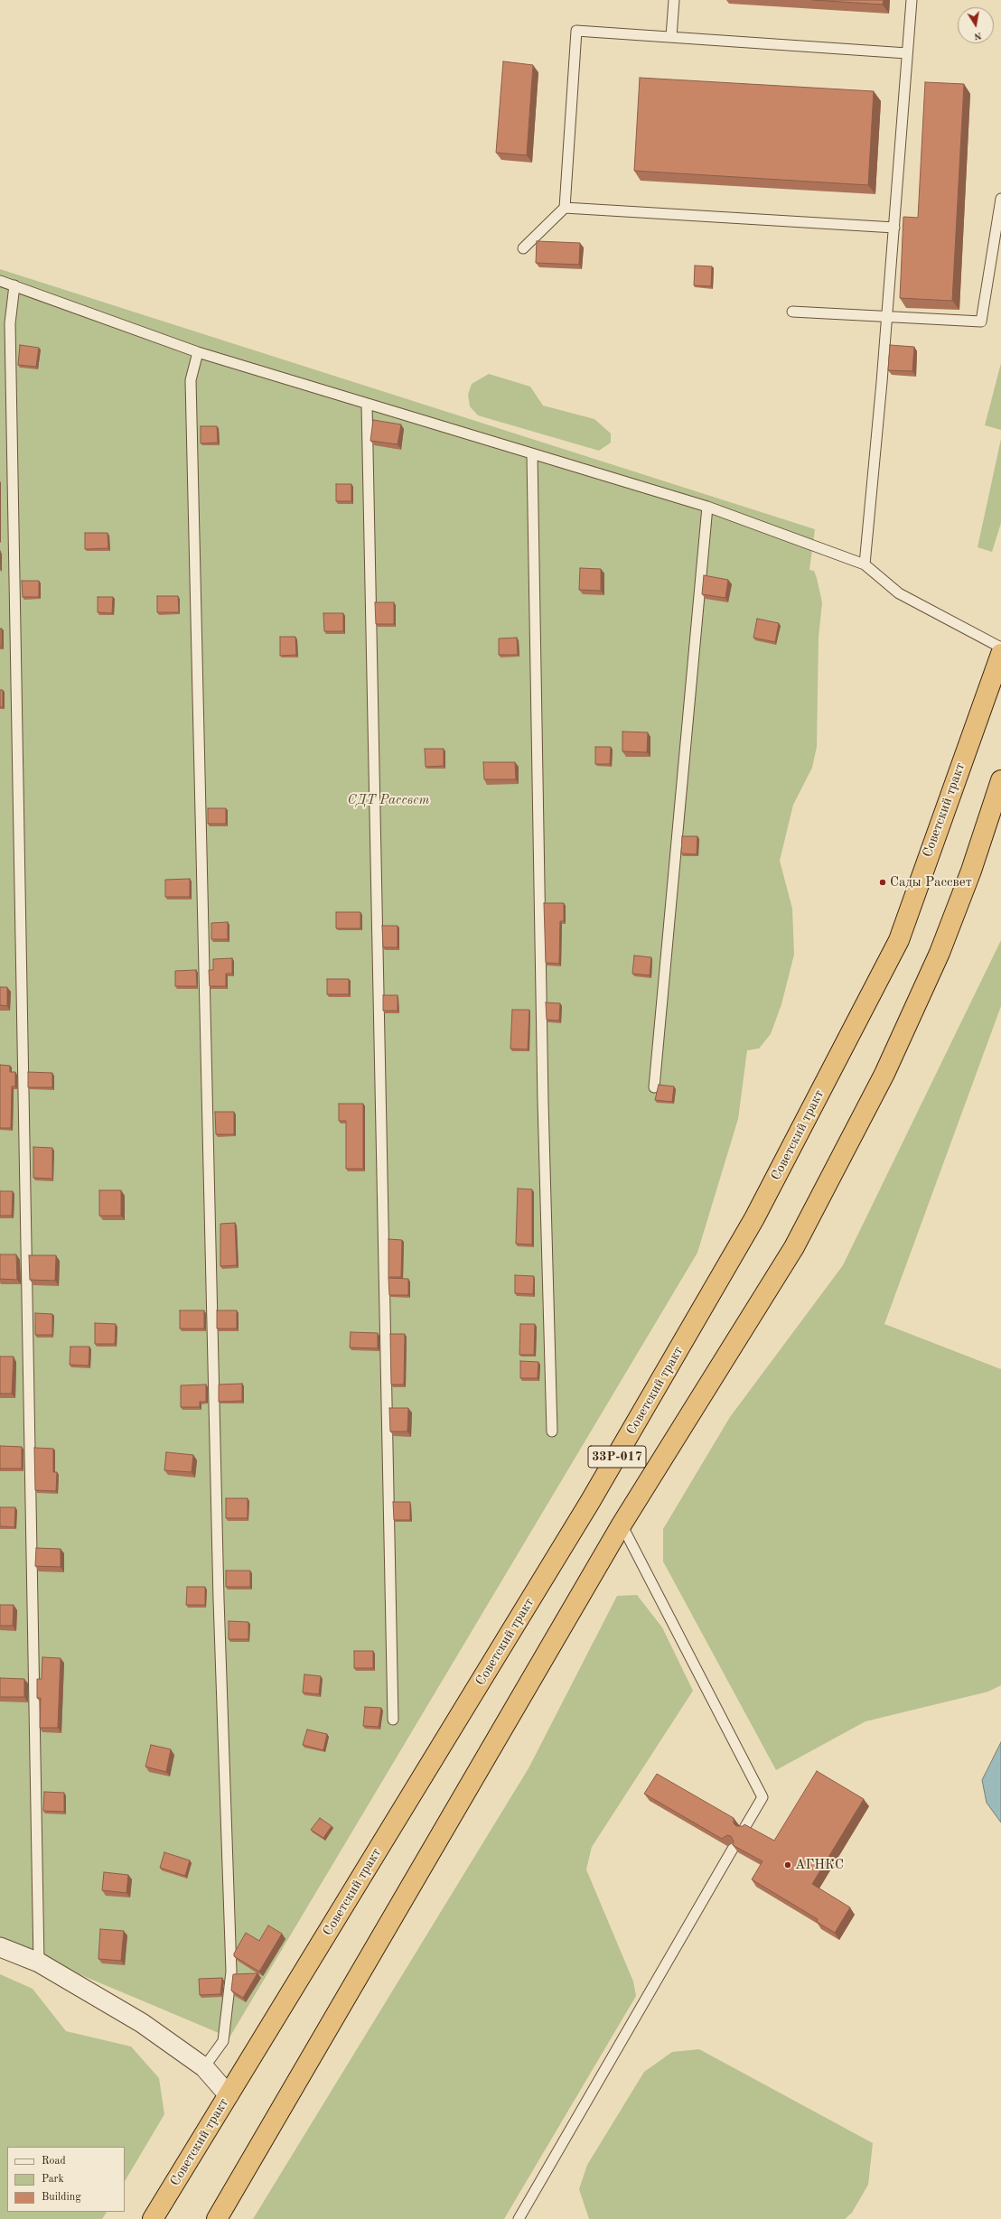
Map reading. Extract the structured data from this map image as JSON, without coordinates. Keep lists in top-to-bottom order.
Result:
{
  "streets": {
    "highway": ["Советский тракт", "33Р-017"]
  },
  "parks": ["СДТ Рассвет"],
  "places": ["Сады Рассвет", "АГНКС"],
  "legend": ["Road", "Park", "Building"],
  "north": "bottom"
}
